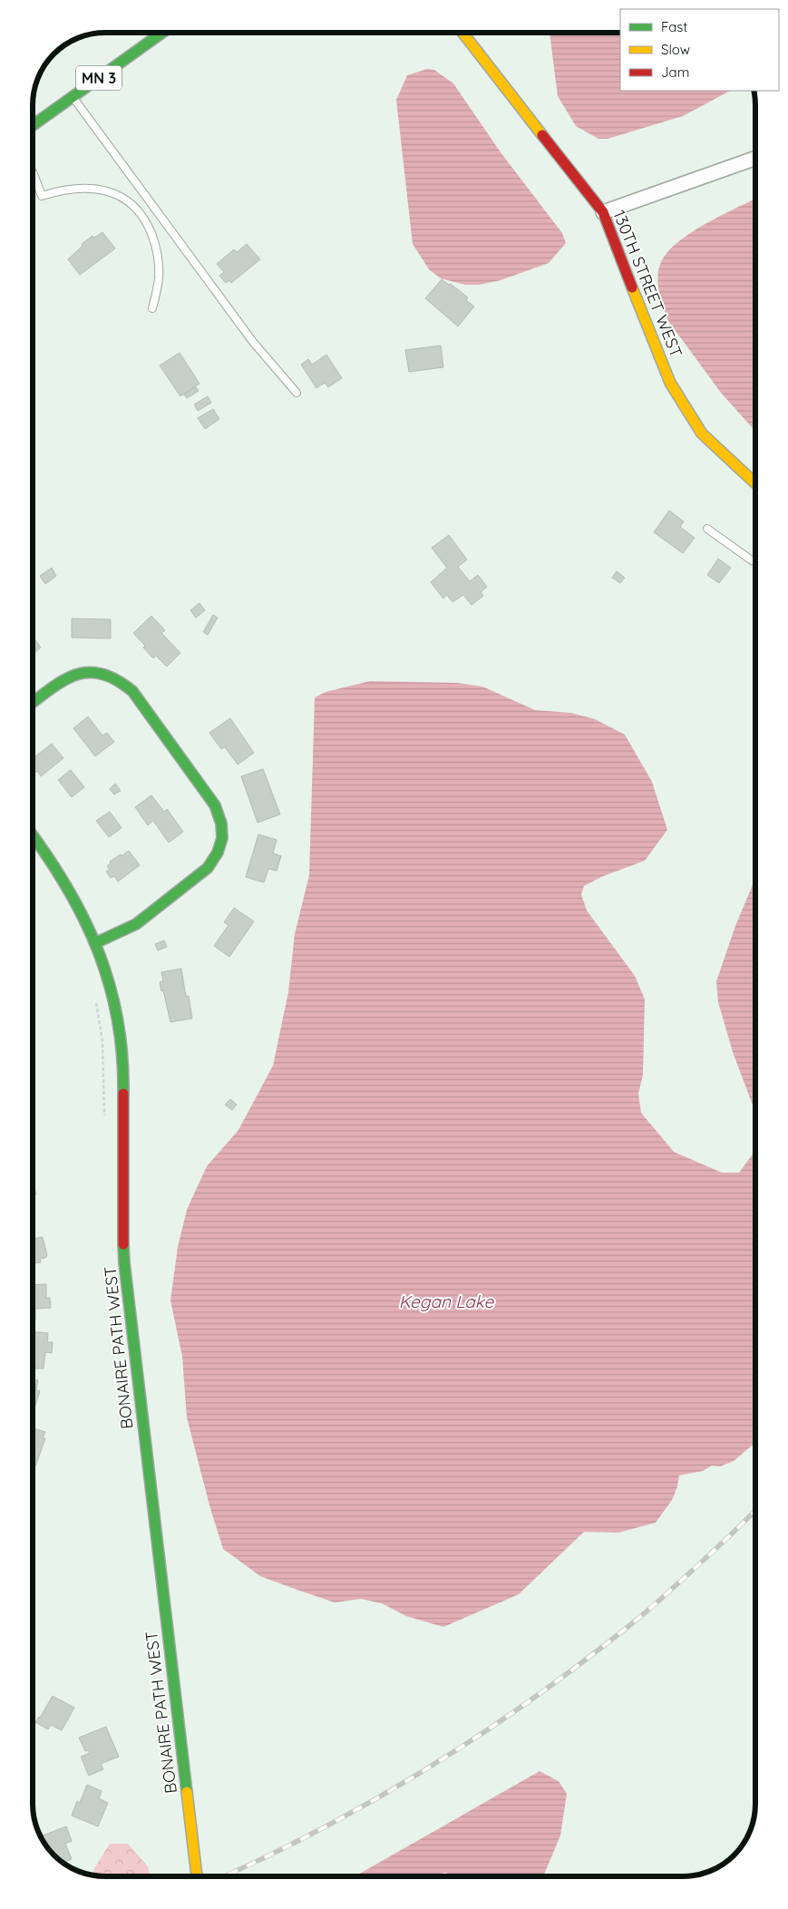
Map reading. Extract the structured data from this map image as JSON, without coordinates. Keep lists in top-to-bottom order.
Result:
{
  "streets": {
    "street": ["MN 3", "130TH STREET WEST", "BONAIRE PATH WEST"]
  },
  "water": ["Kegan Lake"],
  "legend": ["Fast", "Slow", "Jam"]
}
